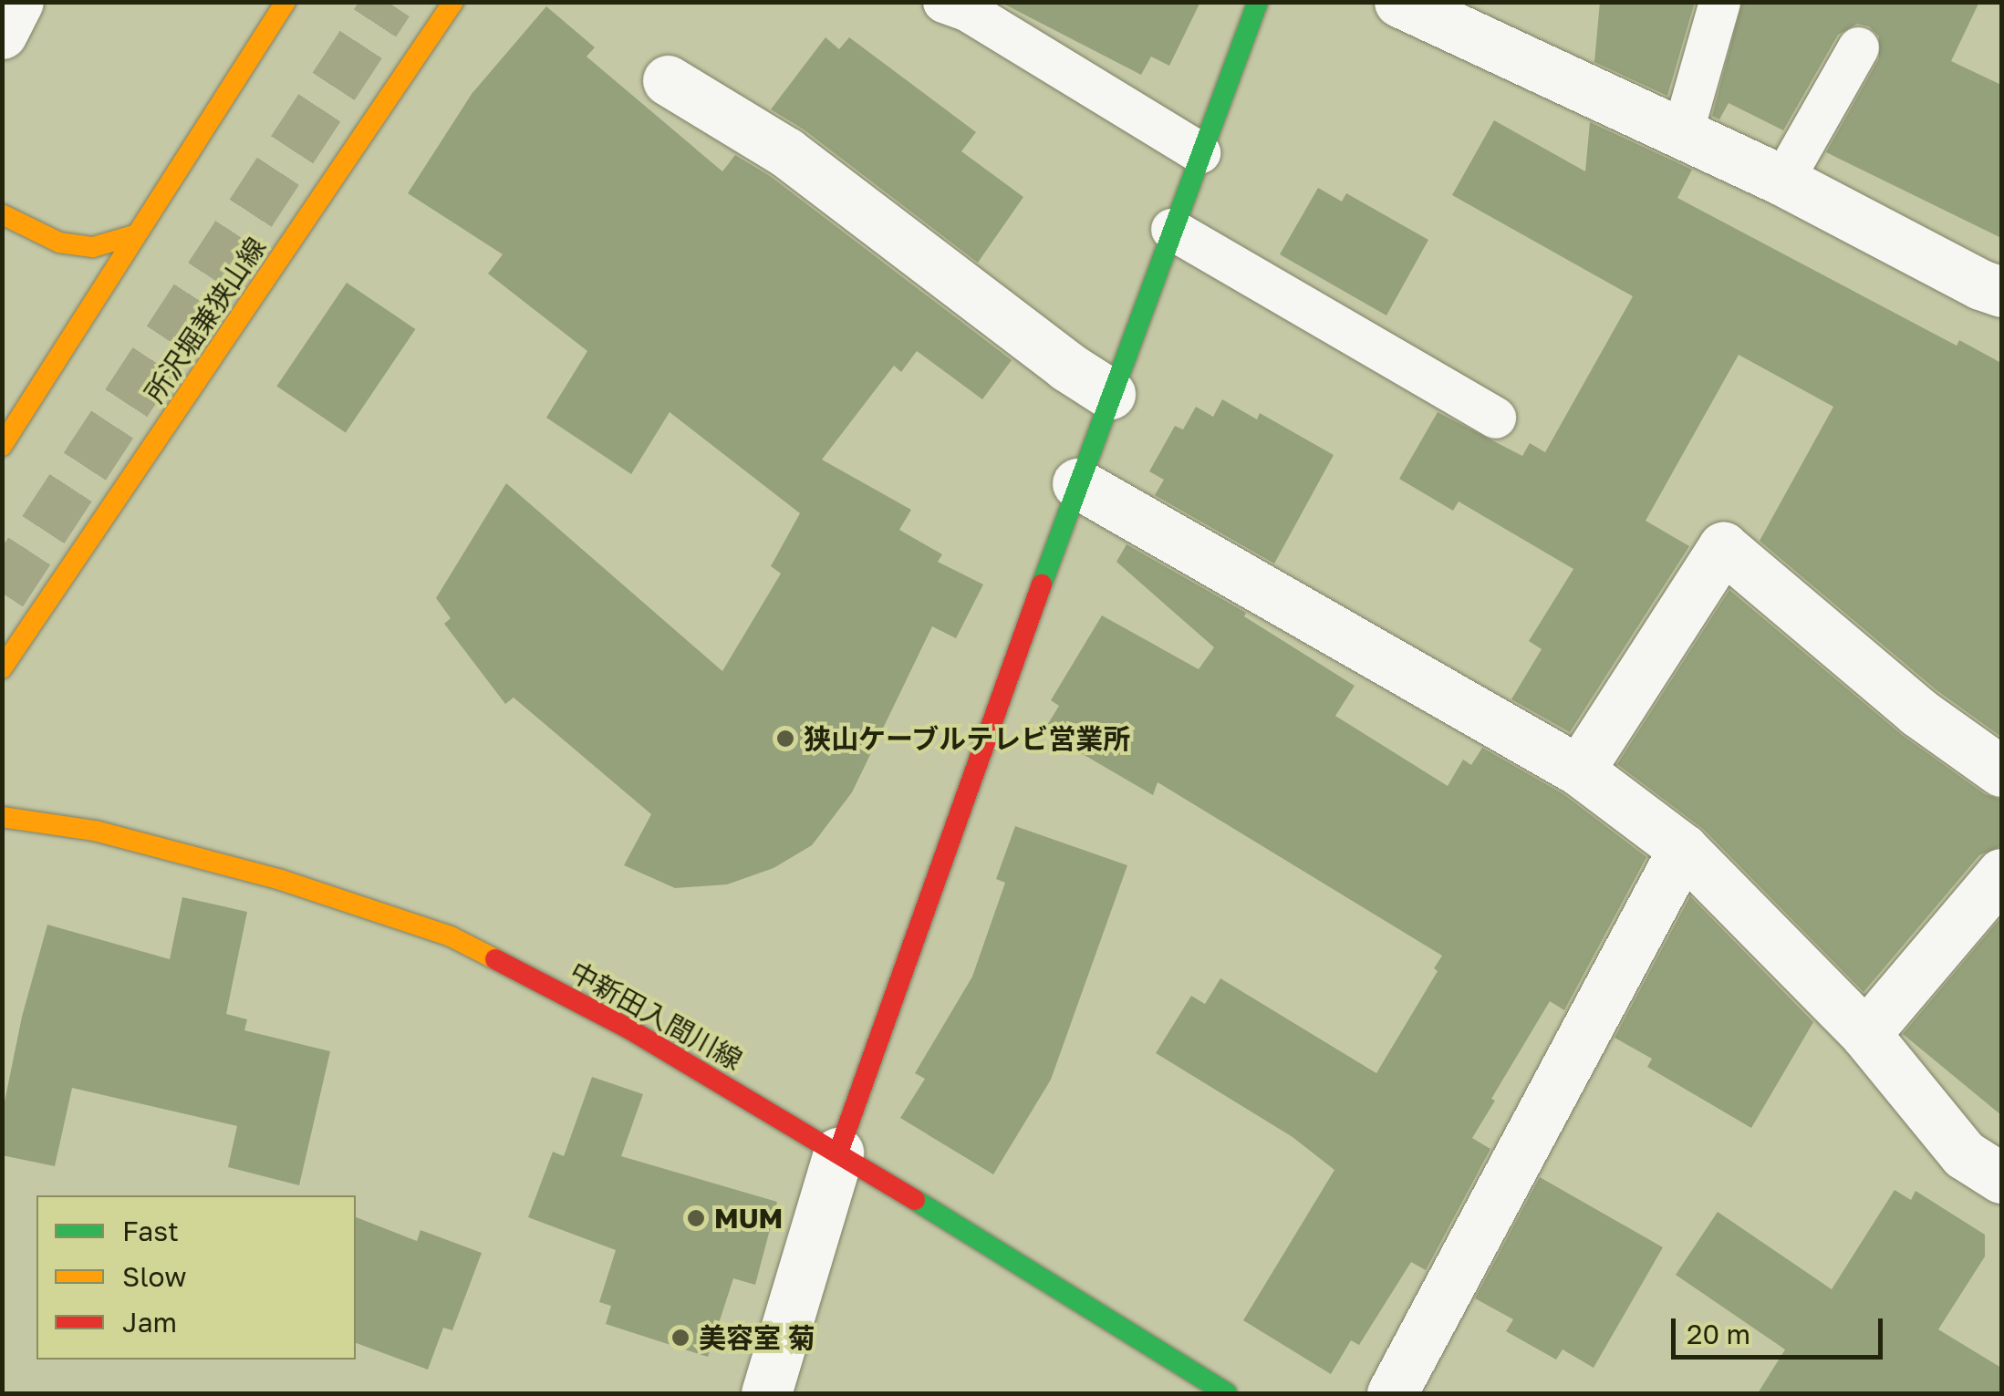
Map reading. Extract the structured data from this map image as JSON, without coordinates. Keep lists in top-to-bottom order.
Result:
{
  "streets": {
    "main road": ["所沢堀兼狭山線", "中新田入間川線"]
  },
  "places": ["狭山ケーブルテレビ営業所", "MUM", "美容室 菊"],
  "legend": ["Fast", "Slow", "Jam"],
  "scale_bar": "20 m"
}
